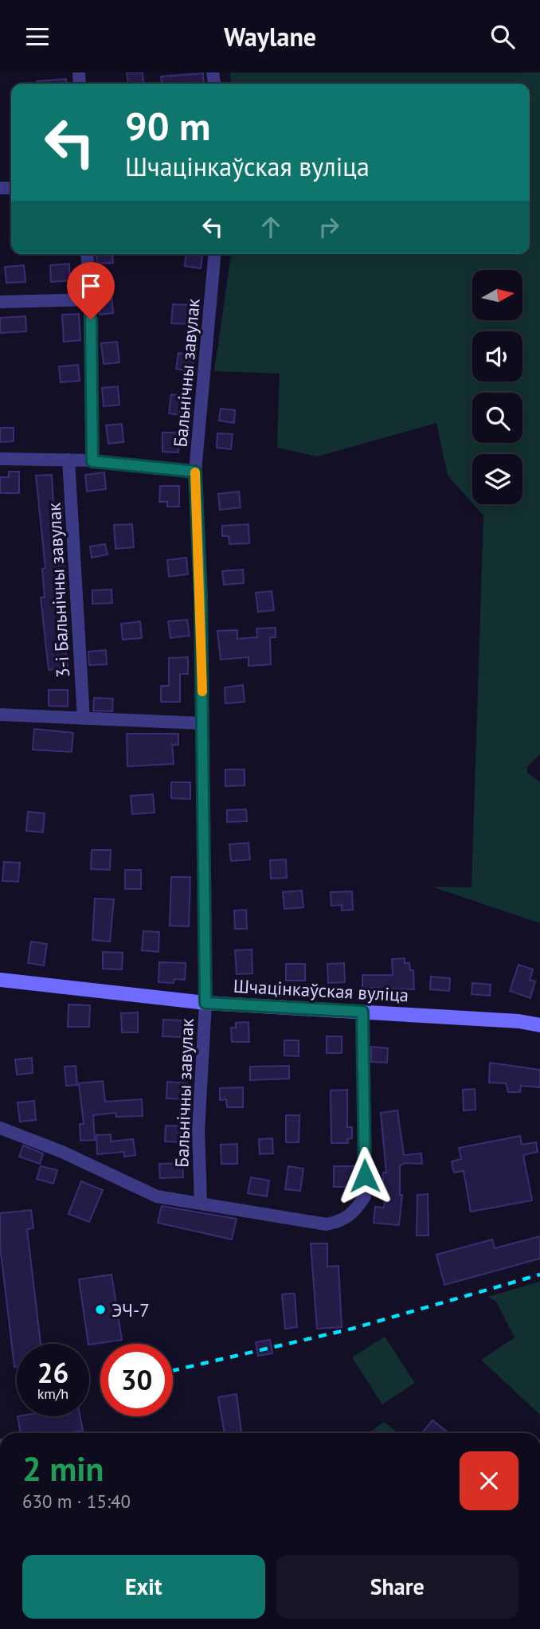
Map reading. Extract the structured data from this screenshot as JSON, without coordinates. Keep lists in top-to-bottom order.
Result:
{
  "streets": {
    "street": ["Бальнічны завулак", "3-і Бальнічны завулак", "Шчацінкаўская вуліца"]
  },
  "crossings": [
    ["Бальнічны завулак", "Шчацінкаўская вуліца"]
  ],
  "places": ["ЭЧ-7"],
  "north": "right",
  "page": {
    "header": "Waylane",
    "turn": ["90 m", "Шчацінкаўская вуліца"],
    "speed": "26 km/h",
    "limit": "30",
    "heading": ["2 min", "630 m · 15:40"],
    "buttons": ["Exit", "Share"]
  }
}
